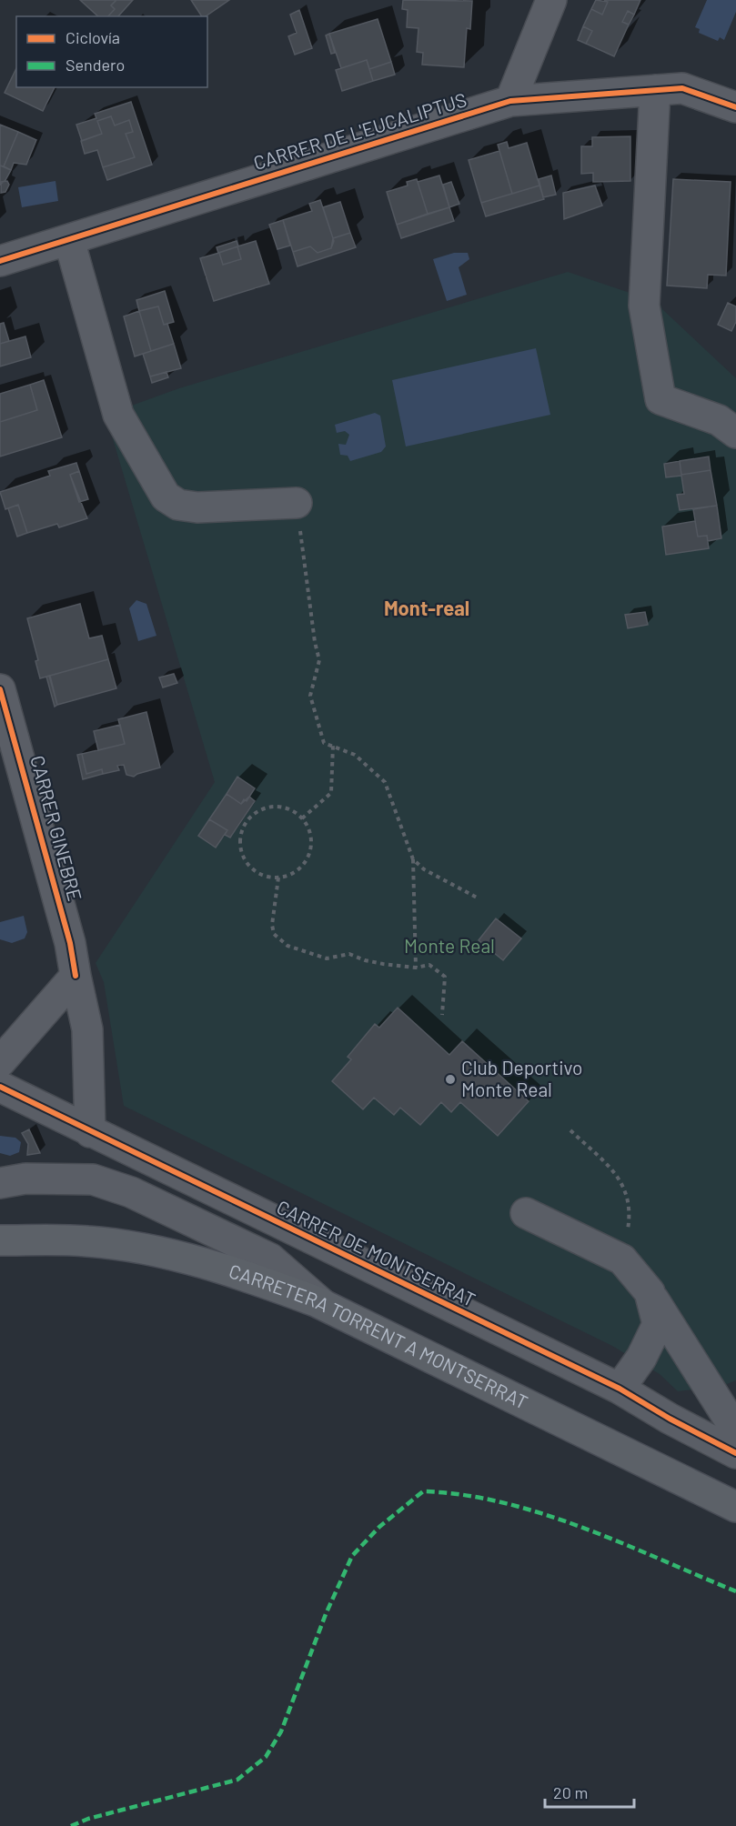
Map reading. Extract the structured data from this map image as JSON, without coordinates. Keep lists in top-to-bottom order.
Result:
{
  "streets": {
    "main road": ["CARRETERA TORRENT A MONTSERRAT"],
    "street": ["CARRER DE L'EUCALIPTUS", "CARRER GINEBRE", "CARRER DE MONTSERRAT"]
  },
  "crossings": [
    ["CARRER GINEBRE", "CARRER DE MONTSERRAT"]
  ],
  "districts": ["Mont-real"],
  "parks": ["Monte Real"],
  "places": ["Club Deportivo Monte Real"],
  "legend": ["Ciclovía", "Sendero"],
  "scale_bar": "20 m"
}
